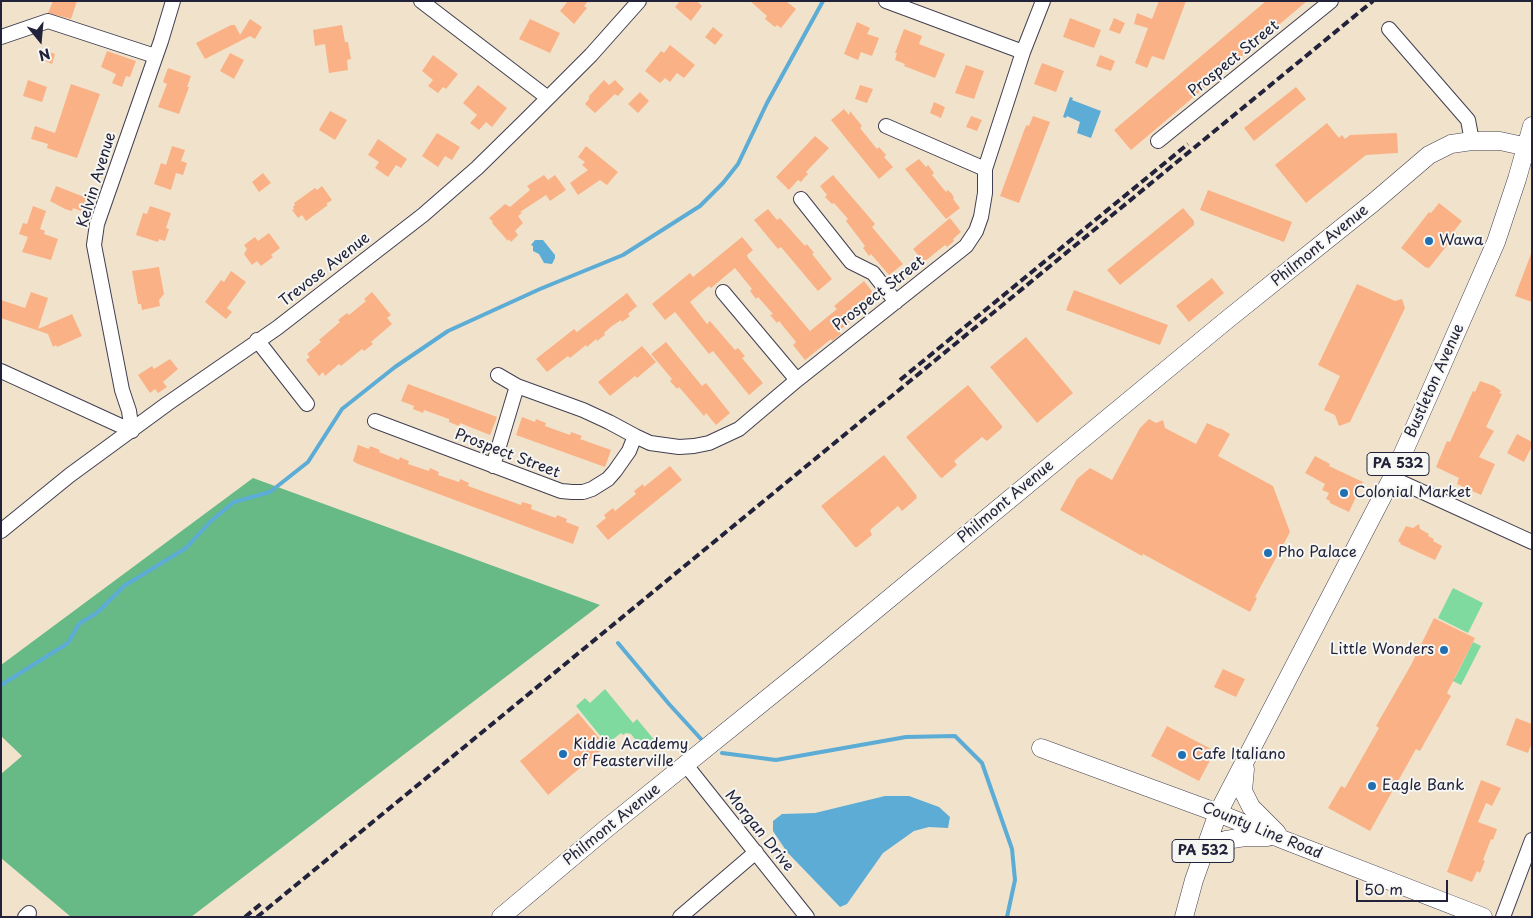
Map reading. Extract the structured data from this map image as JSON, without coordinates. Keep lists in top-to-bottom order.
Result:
{
  "streets": {
    "main road": [
      "Philmont Avenue",
      "Bustleton Avenue",
      "PA 532",
      "County Line Road"
    ],
    "street": [
      "Prospect Street",
      "Kelvin Avenue",
      "Trevose Avenue",
      "Morgan Drive"
    ]
  },
  "crossings": [
    ["Kelvin Avenue", "Trevose Avenue"],
    ["Philmont Avenue", "Bustleton Avenue"],
    ["Philmont Avenue", "Morgan Drive"],
    ["Bustleton Avenue", "PA 532"],
    ["Bustleton Avenue", "County Line Road"],
    ["PA 532", "County Line Road"]
  ],
  "places": [
    "Wawa",
    "Colonial Market",
    "Pho Palace",
    "Little Wonders",
    "Kiddie Academy of Feasterville",
    "Cafe Italiano",
    "Eagle Bank"
  ],
  "scale_bar": "50 m",
  "north": "bottom"
}
